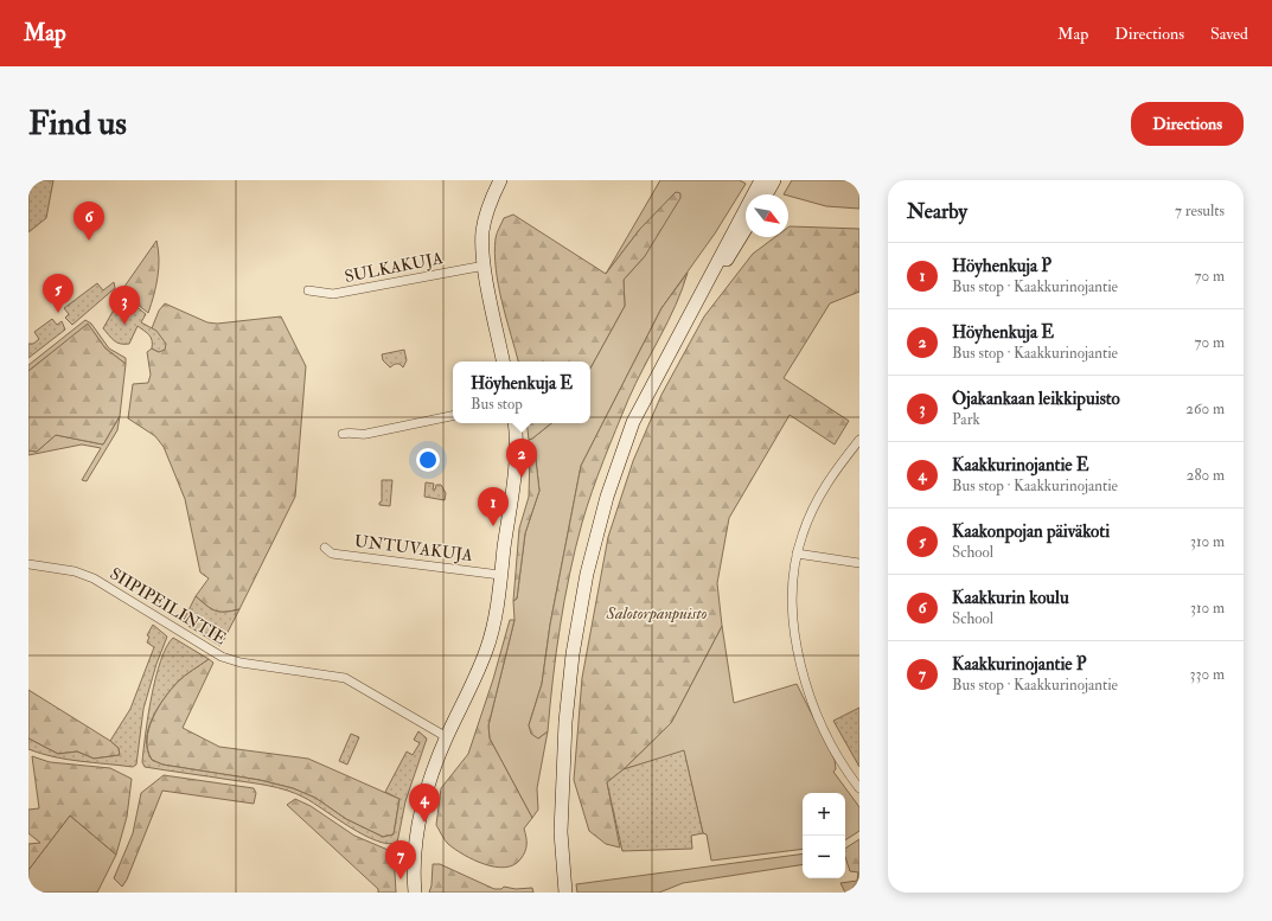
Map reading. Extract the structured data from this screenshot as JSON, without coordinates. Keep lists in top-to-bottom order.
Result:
{
  "streets": {
    "street": ["SULKAKUJA", "UNTUVAKUJA", "SIIPIPEILINTIE"]
  },
  "parks": ["Salotorpanpuisto"],
  "north": "bottom right",
  "page": {
    "header": "Map",
    "nav": ["Map", "Directions", "Saved"],
    "buttons": "Directions",
    "title": "Find us",
    "heading": ["Nearby", "7 results"],
    "pins": [
      "6",
      "5",
      "3",
      "2",
      "1",
      "4",
      "7"
    ],
    "list": [
      {
        "mark": "1",
        "name": "Höyhenkuja P",
        "note": "Bus stop · Kaakkurinojantie",
        "value": "70 m"
      },
      {
        "mark": "2",
        "name": "Höyhenkuja E",
        "note": "Bus stop · Kaakkurinojantie",
        "value": "70 m"
      },
      {
        "mark": "3",
        "name": "Ojakankaan leikkipuisto",
        "note": "Park",
        "value": "260 m"
      },
      {
        "mark": "4",
        "name": "Kaakkurinojantie E",
        "note": "Bus stop · Kaakkurinojantie",
        "value": "280 m"
      },
      {
        "mark": "5",
        "name": "Kaakonpojan päiväkoti",
        "note": "School",
        "value": "310 m"
      },
      {
        "mark": "6",
        "name": "Kaakkurin koulu",
        "note": "School",
        "value": "310 m"
      },
      {
        "mark": "7",
        "name": "Kaakkurinojantie P",
        "note": "Bus stop · Kaakkurinojantie",
        "value": "330 m"
      }
    ],
    "popup": ["Höyhenkuja E", "Bus stop"],
    "map_buttons": ["+", "−"]
  }
}
